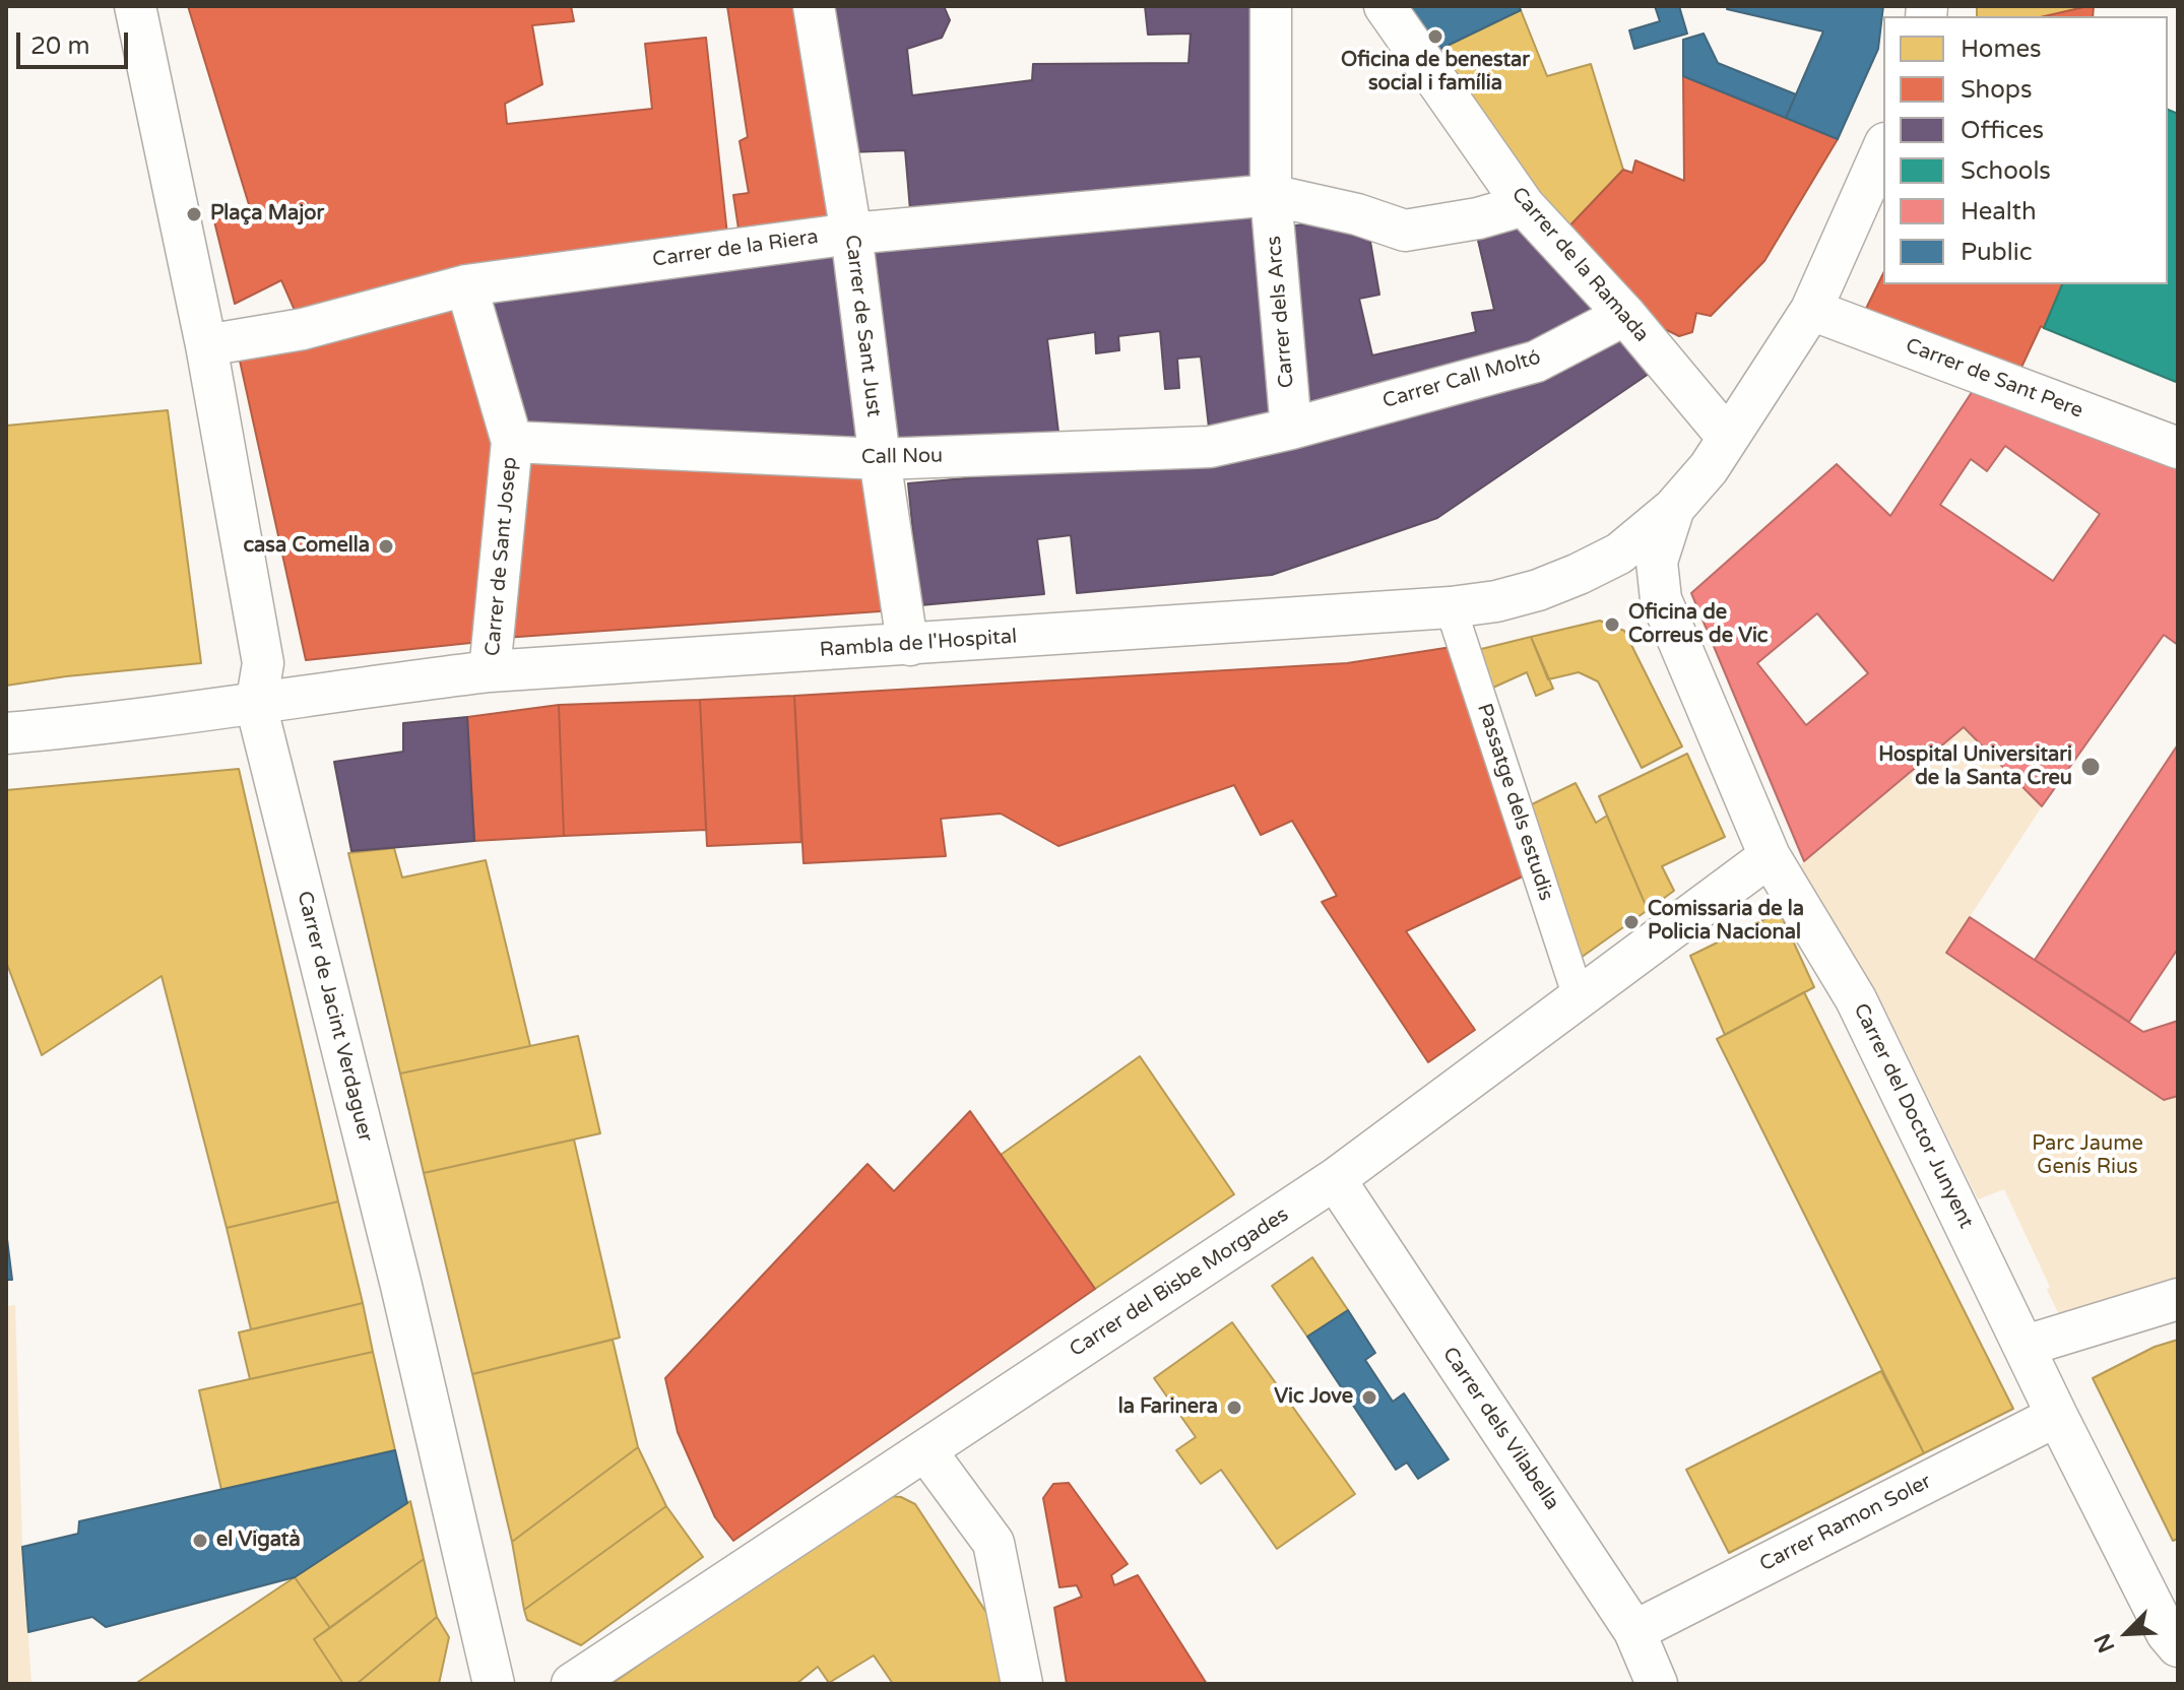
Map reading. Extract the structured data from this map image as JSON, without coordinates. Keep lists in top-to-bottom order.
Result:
{
  "streets": {
    "street": [
      "Carrer de la Riera",
      "Carrer de la Ramada",
      "Carrer dels Arcs",
      "Carrer de Sant Just",
      "Carrer de Sant Pere",
      "Carrer Call Moltó",
      "Call Nou",
      "Carrer de Sant Josep",
      "Rambla de l'Hospital",
      "Passatge dels estudis",
      "Carrer de Jacint Verdaguer",
      "Carrer del Doctor Junyent",
      "Carrer del Bisbe Morgades",
      "Carrer dels Vilabella",
      "Carrer Ramon Soler"
    ]
  },
  "crossings": [
    ["Carrer de la Riera", "Carrer de la Ramada"],
    ["Carrer de la Riera", "Carrer dels Arcs"],
    ["Carrer de la Riera", "Carrer de Sant Just"],
    ["Carrer de la Riera", "Carrer de Jacint Verdaguer"],
    ["Carrer de la Ramada", "Carrer Call Moltó"],
    ["Carrer de la Ramada", "Rambla de l'Hospital"],
    ["Carrer dels Arcs", "Carrer Call Moltó"],
    ["Carrer dels Arcs", "Call Nou"],
    ["Carrer de Sant Just", "Call Nou"],
    ["Carrer de Sant Just", "Rambla de l'Hospital"],
    ["Carrer de Sant Pere", "Rambla de l'Hospital"],
    ["Carrer Call Moltó", "Call Nou"],
    ["Call Nou", "Carrer de Sant Josep"],
    ["Carrer de Sant Josep", "Rambla de l'Hospital"],
    ["Rambla de l'Hospital", "Passatge dels estudis"],
    ["Rambla de l'Hospital", "Carrer de Jacint Verdaguer"],
    ["Rambla de l'Hospital", "Carrer del Doctor Junyent"],
    ["Passatge dels estudis", "Carrer del Bisbe Morgades"],
    ["Carrer del Doctor Junyent", "Carrer del Bisbe Morgades"],
    ["Carrer del Doctor Junyent", "Carrer Ramon Soler"],
    ["Carrer del Bisbe Morgades", "Carrer dels Vilabella"],
    ["Carrer dels Vilabella", "Carrer Ramon Soler"]
  ],
  "parks": ["Parc Jaume Genís Rius"],
  "places": [
    "Oficina de benestar social i família",
    "Plaça Major",
    "casa Comella",
    "Oficina de Correus de Vic",
    "Hospital Universitari de la Santa Creu",
    "Comissaria de la Policia Nacional",
    "Vic Jove",
    "la Farinera",
    "el Vigatà"
  ],
  "legend": [
    "Homes",
    "Shops",
    "Offices",
    "Schools",
    "Health",
    "Public"
  ],
  "scale_bar": "20 m",
  "north": "bottom left"
}
